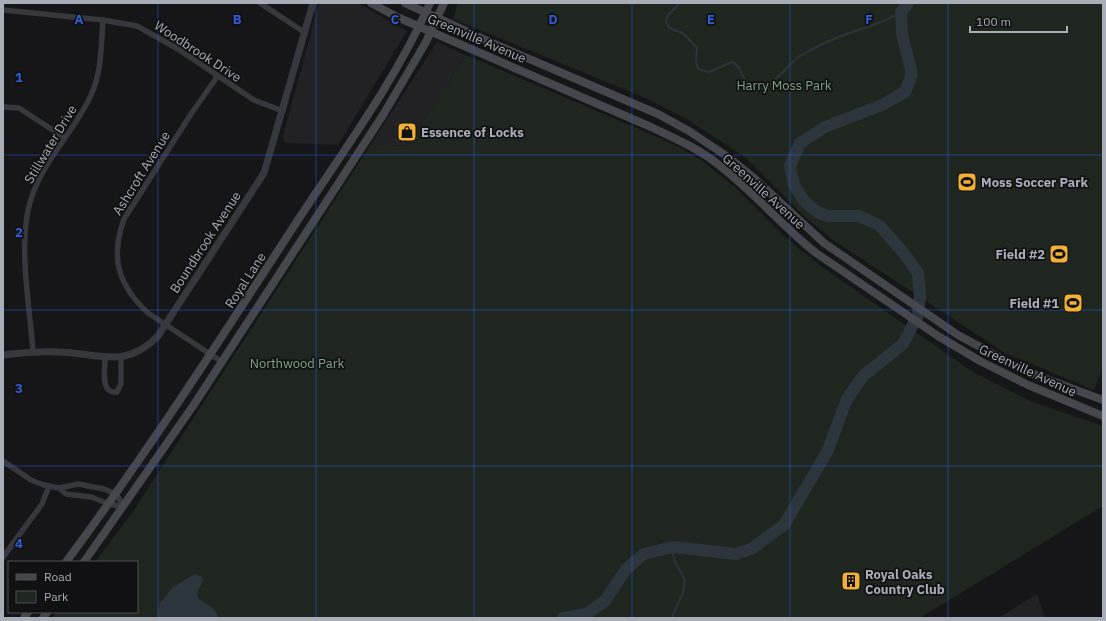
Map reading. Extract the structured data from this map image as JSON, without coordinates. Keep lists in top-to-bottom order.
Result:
{
  "streets": {
    "main road": ["Greenville Avenue", "Royal Lane"],
    "street": [
      "Woodbrook Drive",
      "Stillwater Drive",
      "Ashcroft Avenue",
      "Boundbrook Avenue"
    ]
  },
  "crossings": [
    ["Greenville Avenue", "Royal Lane"],
    ["Woodbrook Drive", "Stillwater Drive"],
    ["Woodbrook Drive", "Ashcroft Avenue"],
    ["Woodbrook Drive", "Boundbrook Avenue"],
    ["Stillwater Drive", "Boundbrook Avenue"],
    ["Ashcroft Avenue", "Boundbrook Avenue"],
    ["Ashcroft Avenue", "Royal Lane"]
  ],
  "parks": ["Harry Moss Park", "Northwood Park"],
  "places": {
    "shop": ["Essence of Locks"],
    "sports": ["Moss Soccer Park", "Field #2", "Field #1"],
    "building": ["Royal Oaks Country Club"]
  },
  "legend": ["Road", "Park"],
  "scale_bar": "100 m",
  "grid": {
    "columns": [
      "A",
      "B",
      "C",
      "D",
      "E",
      "F"
    ],
    "rows": [
      "1",
      "2",
      "3",
      "4"
    ]
  }
}
